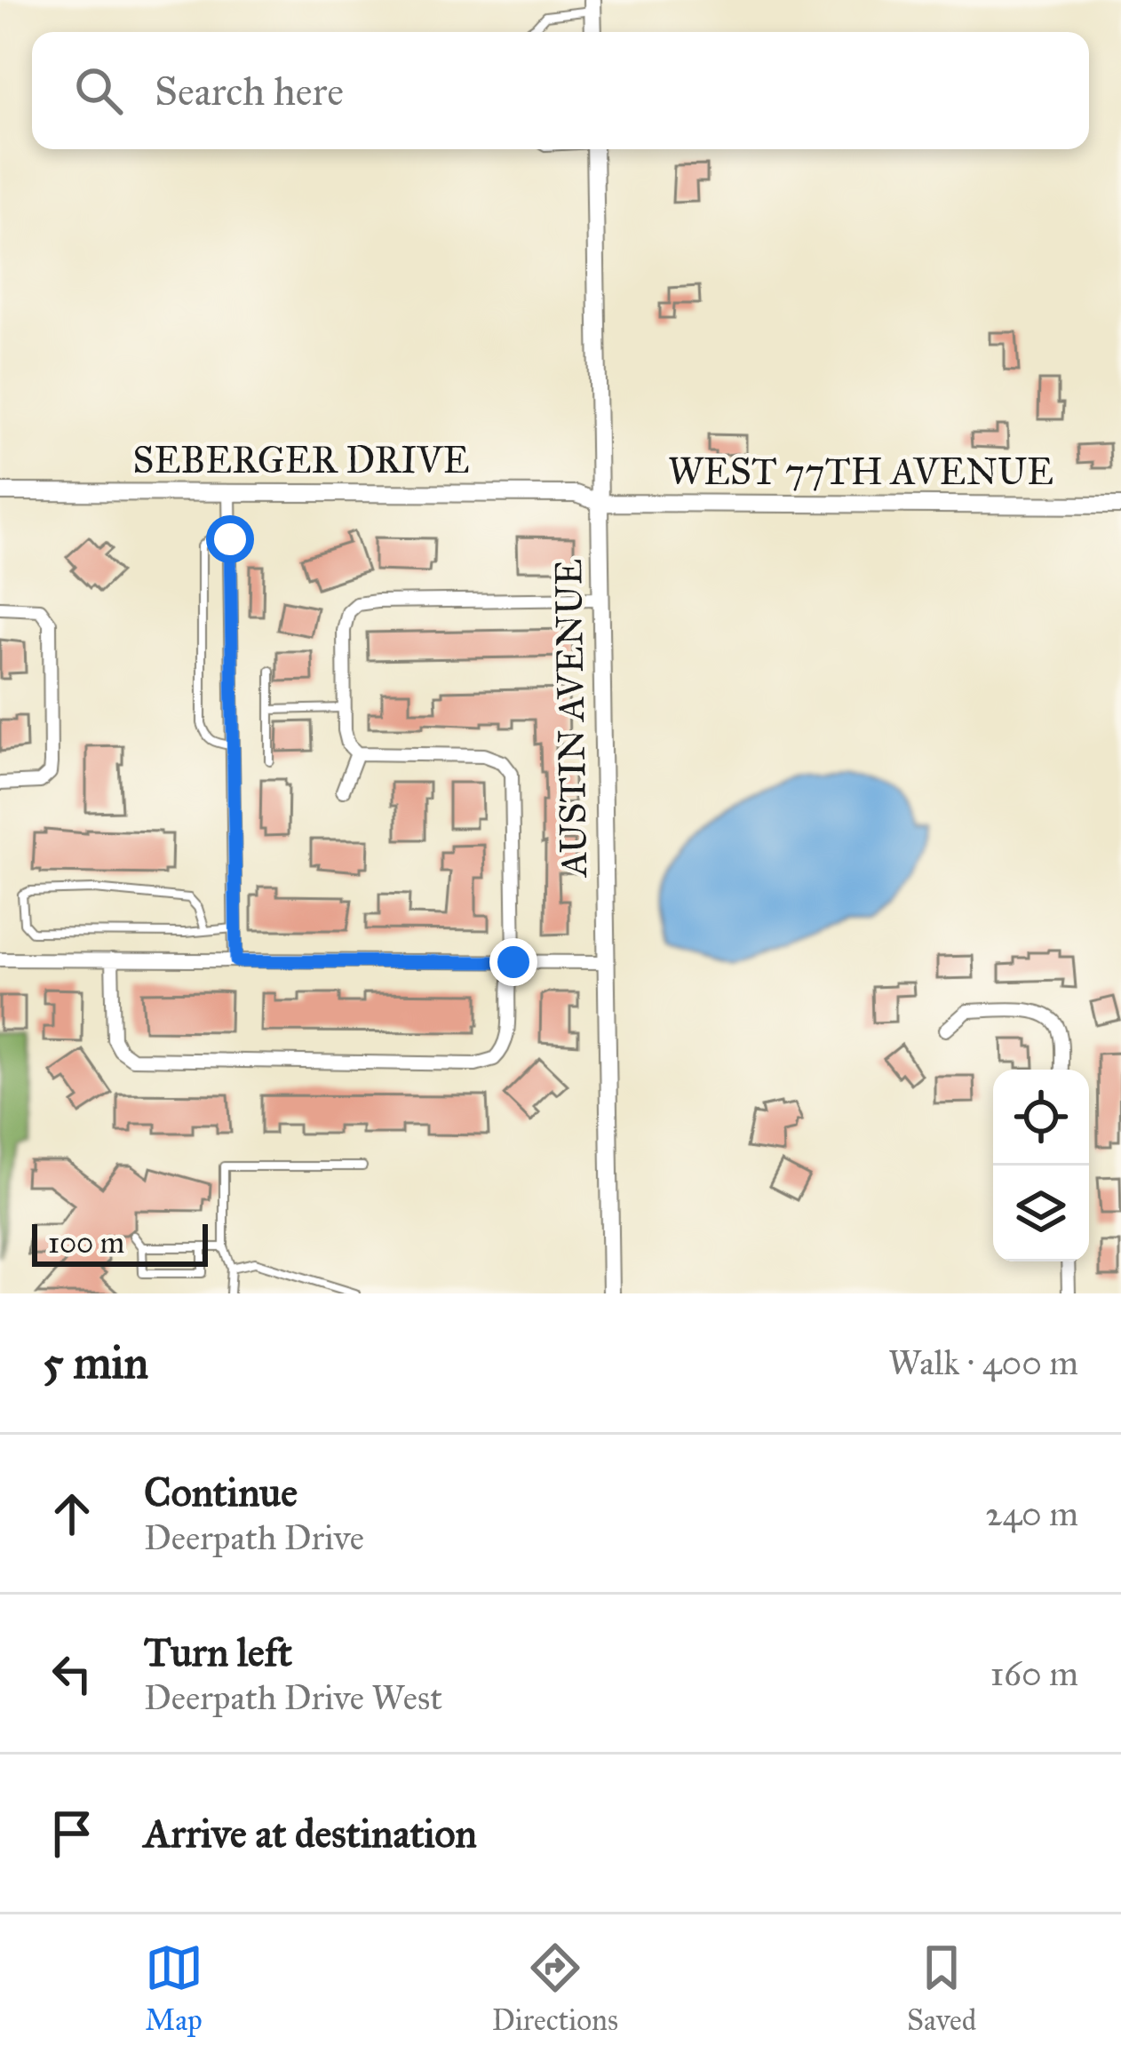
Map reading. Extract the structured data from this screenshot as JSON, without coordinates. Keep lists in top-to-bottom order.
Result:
{
  "streets": {
    "street": ["SEBERGER DRIVE", "WEST 77TH AVENUE", "AUSTIN AVENUE"]
  },
  "crossings": [
    ["SEBERGER DRIVE", "WEST 77TH AVENUE"],
    ["SEBERGER DRIVE", "AUSTIN AVENUE"],
    ["WEST 77TH AVENUE", "AUSTIN AVENUE"]
  ],
  "scale_bar": "100 m",
  "page": {
    "search": "Search here",
    "scale": "100 m",
    "heading": ["5 min", "Walk · 400 m"],
    "list": [
      ["Continue", "Deerpath Drive", "240 m"],
      ["Turn left", "Deerpath Drive West", "160 m"],
      "Arrive at destination"
    ],
    "nav": ["Map", "Directions", "Saved"]
  }
}
